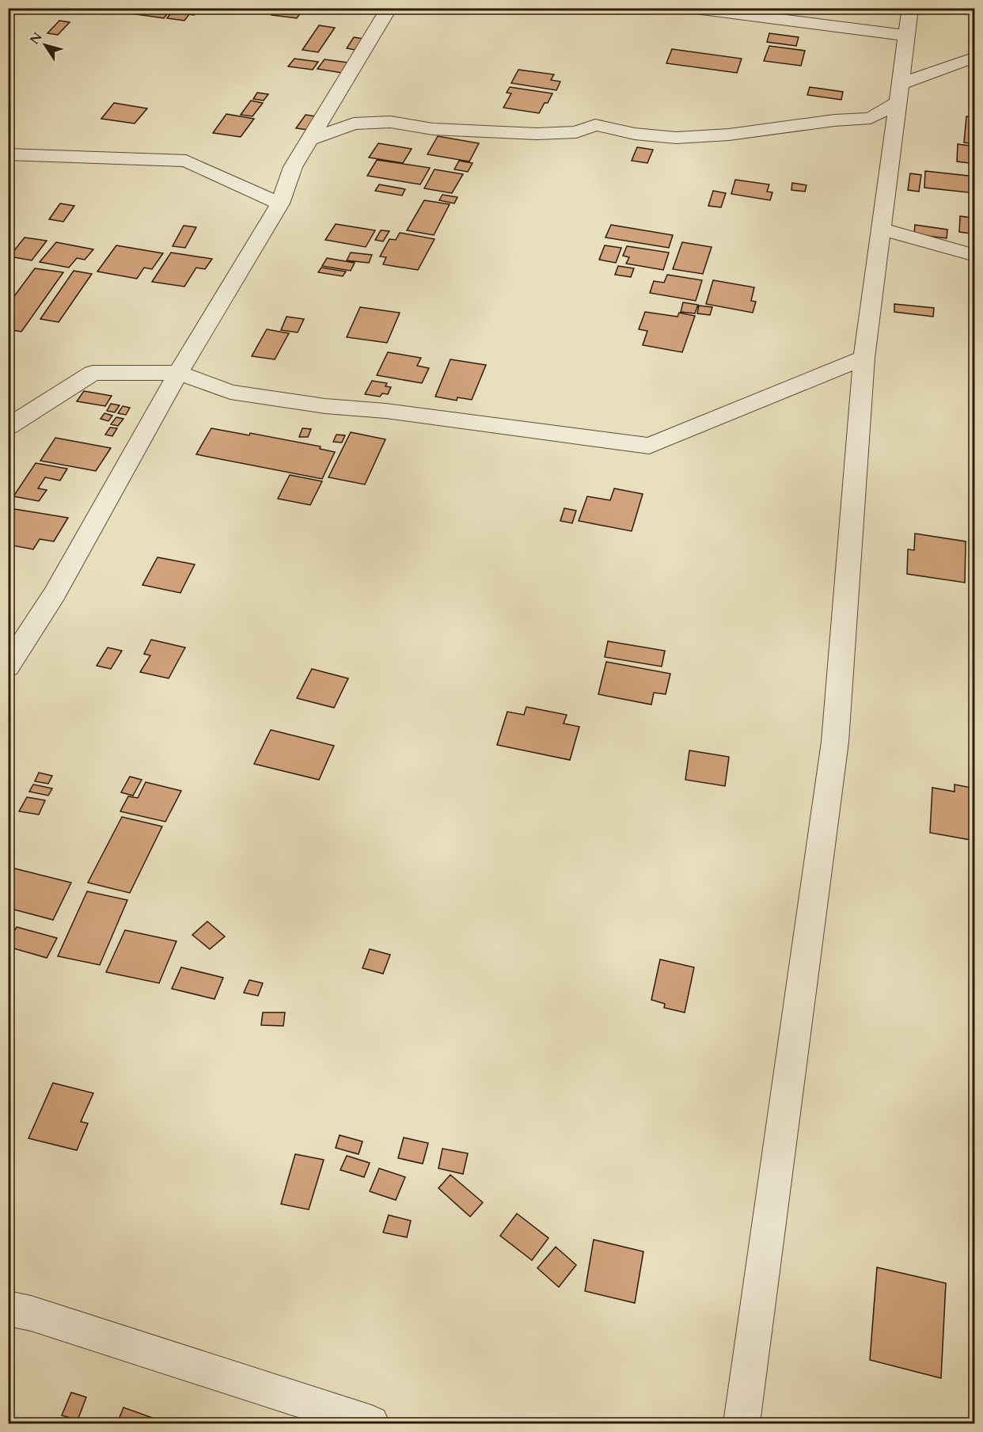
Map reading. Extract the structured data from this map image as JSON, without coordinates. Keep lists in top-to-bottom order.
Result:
{
  "north": "top left"
}
